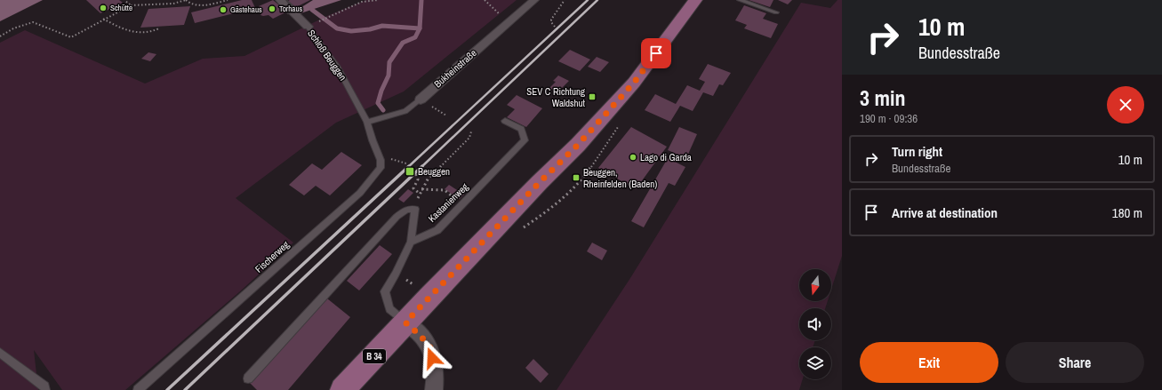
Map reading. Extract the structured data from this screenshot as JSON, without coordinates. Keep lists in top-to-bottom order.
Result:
{
  "streets": {
    "main road": ["B 34"],
    "street": ["Schloß Beuggen", "Bukheinstraße"],
    "lane": ["Kastanienweg", "Fischerweg"]
  },
  "crossings": [
    ["Schloß Beuggen", "Bukheinstraße"],
    ["Schloß Beuggen", "Fischerweg"],
    ["Bukheinstraße", "Fischerweg"]
  ],
  "places": {
    "other": [
      "Schütte",
      "Torhaus",
      "Gästehaus",
      "Lago di Garda"
    ],
    "transit": ["SEV C Richtung Waldshut", "Beuggen", "Beuggen, Rheinfelden (Baden)"]
  },
  "north": "bottom",
  "page": {
    "turn": ["10 m", "Bundesstraße"],
    "heading": ["3 min", "190 m · 09:36"],
    "list": [
      {
        "name": "Turn right",
        "note": "Bundesstraße",
        "value": "10 m"
      },
      {
        "name": "Arrive at destination",
        "value": "180 m"
      }
    ],
    "buttons": ["Exit", "Share"]
  }
}
